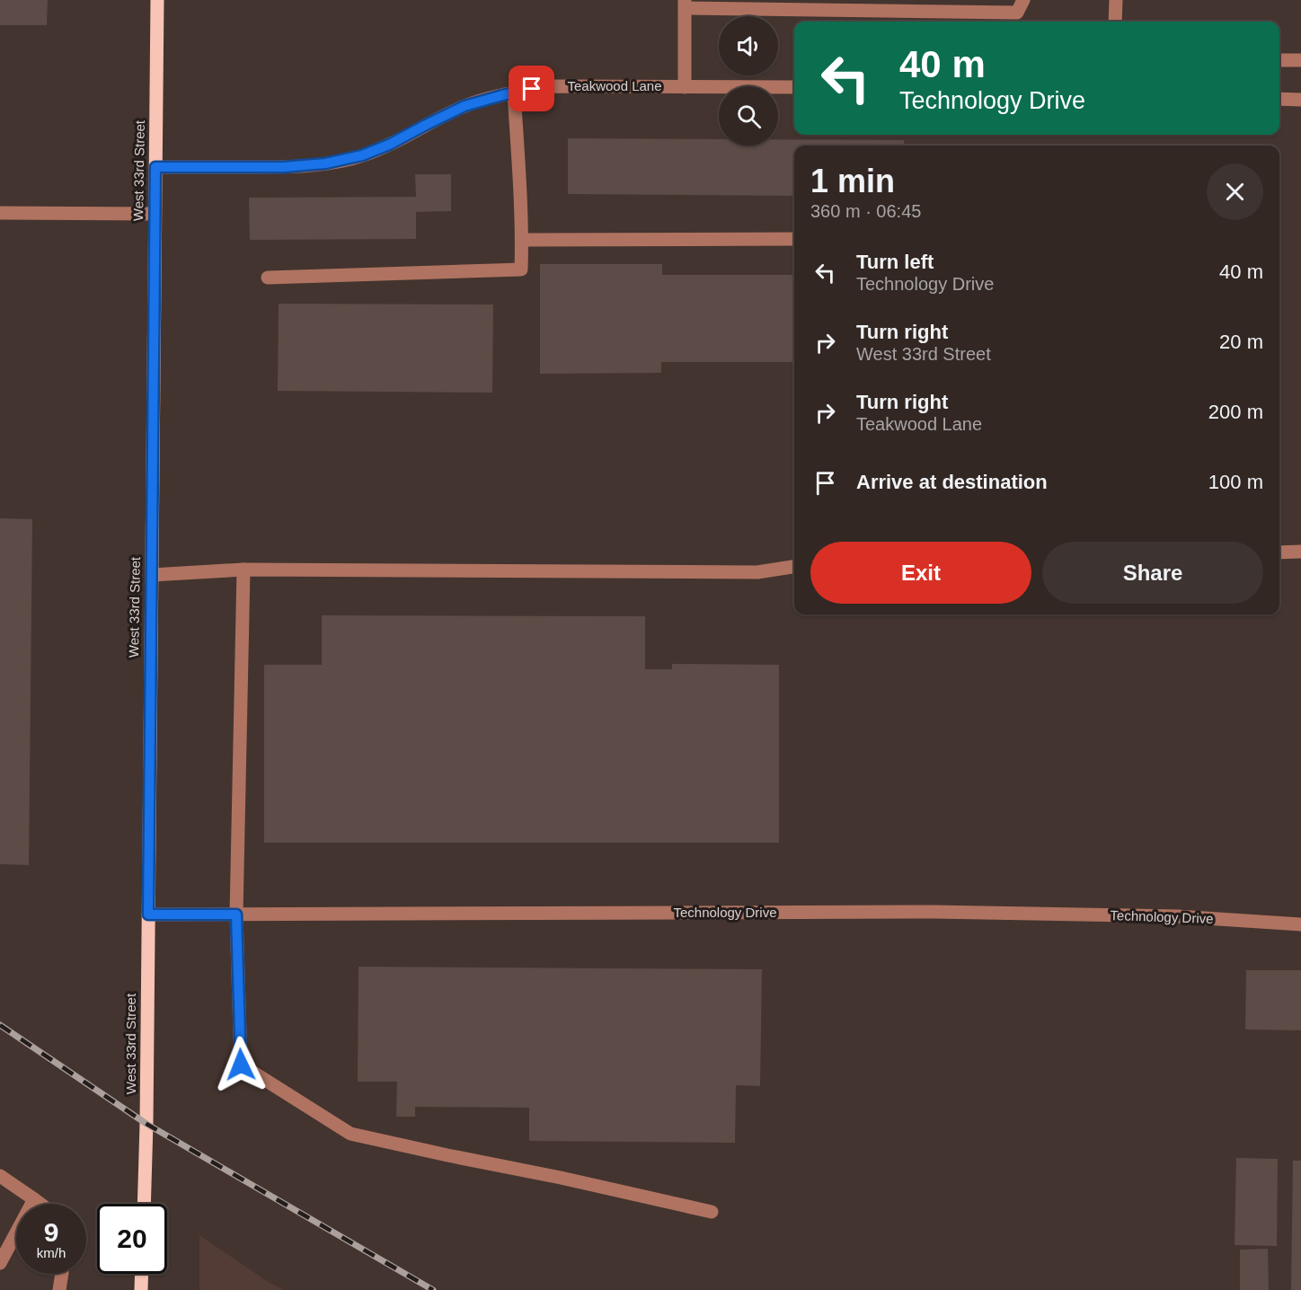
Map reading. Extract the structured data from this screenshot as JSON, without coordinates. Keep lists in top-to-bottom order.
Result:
{
  "streets": {
    "main road": ["West 33rd Street"],
    "street": ["Teakwood Lane", "Technology Drive"]
  },
  "crossings": [
    ["Teakwood Lane", "West 33rd Street"],
    ["West 33rd Street", "Technology Drive"]
  ],
  "page": {
    "turn": ["40 m", "Technology Drive"],
    "heading": ["1 min", "360 m · 06:45"],
    "list": [
      {
        "name": "Turn left",
        "note": "Technology Drive",
        "value": "40 m"
      },
      {
        "name": "Turn right",
        "note": "West 33rd Street",
        "value": "20 m"
      },
      {
        "name": "Turn right",
        "note": "Teakwood Lane",
        "value": "200 m"
      },
      {
        "name": "Arrive at destination",
        "value": "100 m"
      }
    ],
    "buttons": ["Exit", "Share"],
    "speed": "9 km/h",
    "limit": "20"
  }
}
